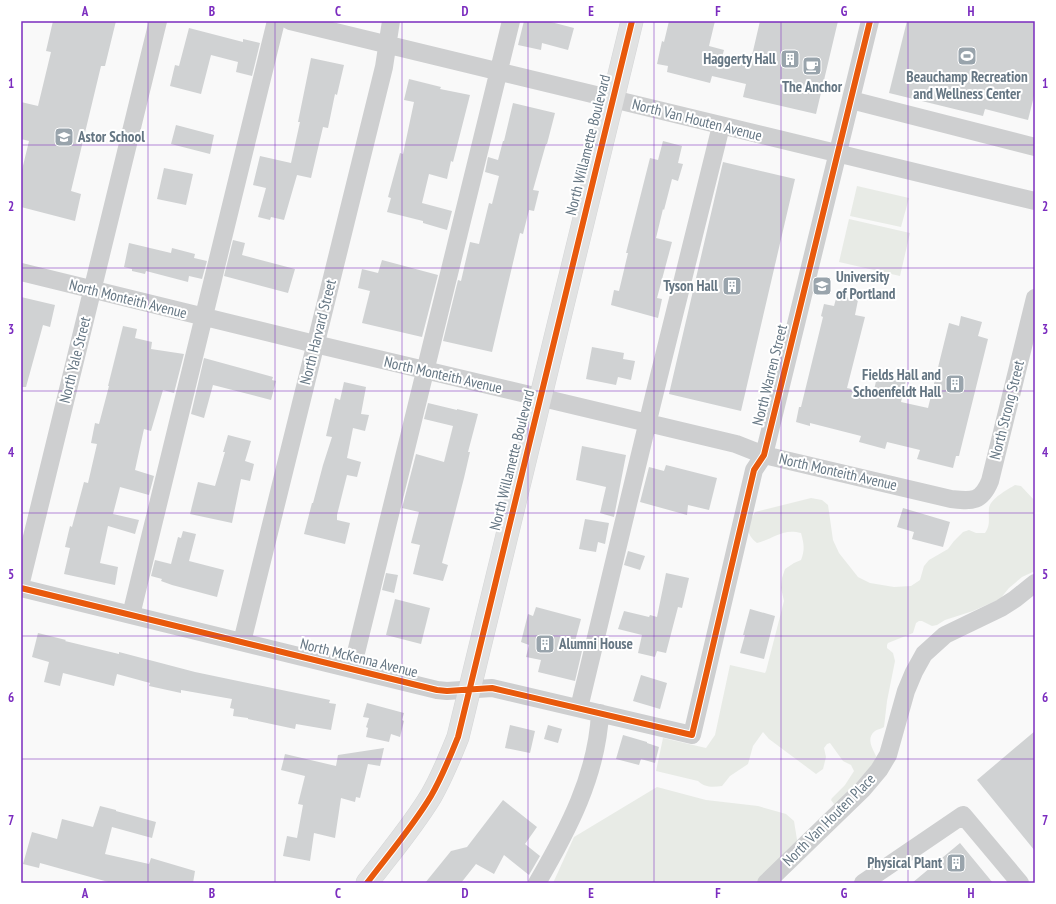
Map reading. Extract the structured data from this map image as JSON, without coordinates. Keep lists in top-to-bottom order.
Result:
{
  "streets": {
    "main road": ["North Willamette Boulevard"],
    "street": [
      "North Van Houten Avenue",
      "North Monteith Avenue",
      "North Harvard Street",
      "North Yale Street",
      "North Warren Street",
      "North Strong Street",
      "North McKenna Avenue",
      "North Van Houten Place"
    ]
  },
  "crossings": [
    ["North Van Houten Avenue", "North Willamette Boulevard"],
    ["North Van Houten Avenue", "North Harvard Street"],
    ["North Van Houten Avenue", "North Warren Street"],
    ["North Willamette Boulevard", "North Monteith Avenue"],
    ["North Willamette Boulevard", "North McKenna Avenue"],
    ["North Monteith Avenue", "North Harvard Street"],
    ["North Monteith Avenue", "North Yale Street"],
    ["North Monteith Avenue", "North Warren Street"],
    ["North Monteith Avenue", "North Strong Street"],
    ["North Harvard Street", "North McKenna Avenue"],
    ["North Warren Street", "North McKenna Avenue"]
  ],
  "places": {
    "sports": ["Beauchamp Recreation and Wellness Center"],
    "building": [
      "Haggerty Hall",
      "Tyson Hall",
      "Fields Hall and Schoenfeldt Hall",
      "Alumni House",
      "Physical Plant"
    ],
    "cafe": ["The Anchor"],
    "school or university": ["Astor School", "University of Portland"]
  },
  "grid": {
    "columns": [
      "A",
      "B",
      "C",
      "D",
      "E",
      "F",
      "G",
      "H"
    ],
    "rows": [
      "1",
      "2",
      "3",
      "4",
      "5",
      "6",
      "7"
    ]
  }
}
